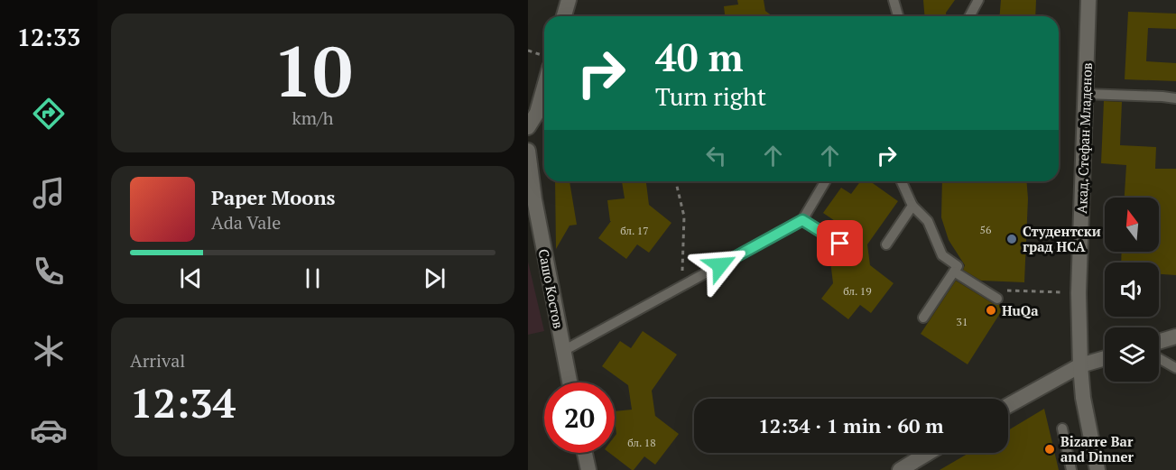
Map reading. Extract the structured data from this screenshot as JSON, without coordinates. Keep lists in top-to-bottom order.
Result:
{
  "streets": {
    "street": ["Акад. Стефан Младенов", "Сашо Костов"]
  },
  "places": ["Студентски град НСА", "HuQa", "Bizarre Bar and Dinner"],
  "house_numbers": [
    "56",
    "бл. 17",
    "бл. 19",
    "31",
    "бл. 18"
  ],
  "north": "top",
  "page": {
    "tabs": "12:33",
    "tile": [
      ["10", "km/h"],
      ["Arrival", "12:34"]
    ],
    "turn": ["40 m", "Turn right"],
    "song": ["Paper Moons", "Ada Vale"],
    "limit": "20",
    "trip": "12:34 · 1 min · 60 m"
  }
}
